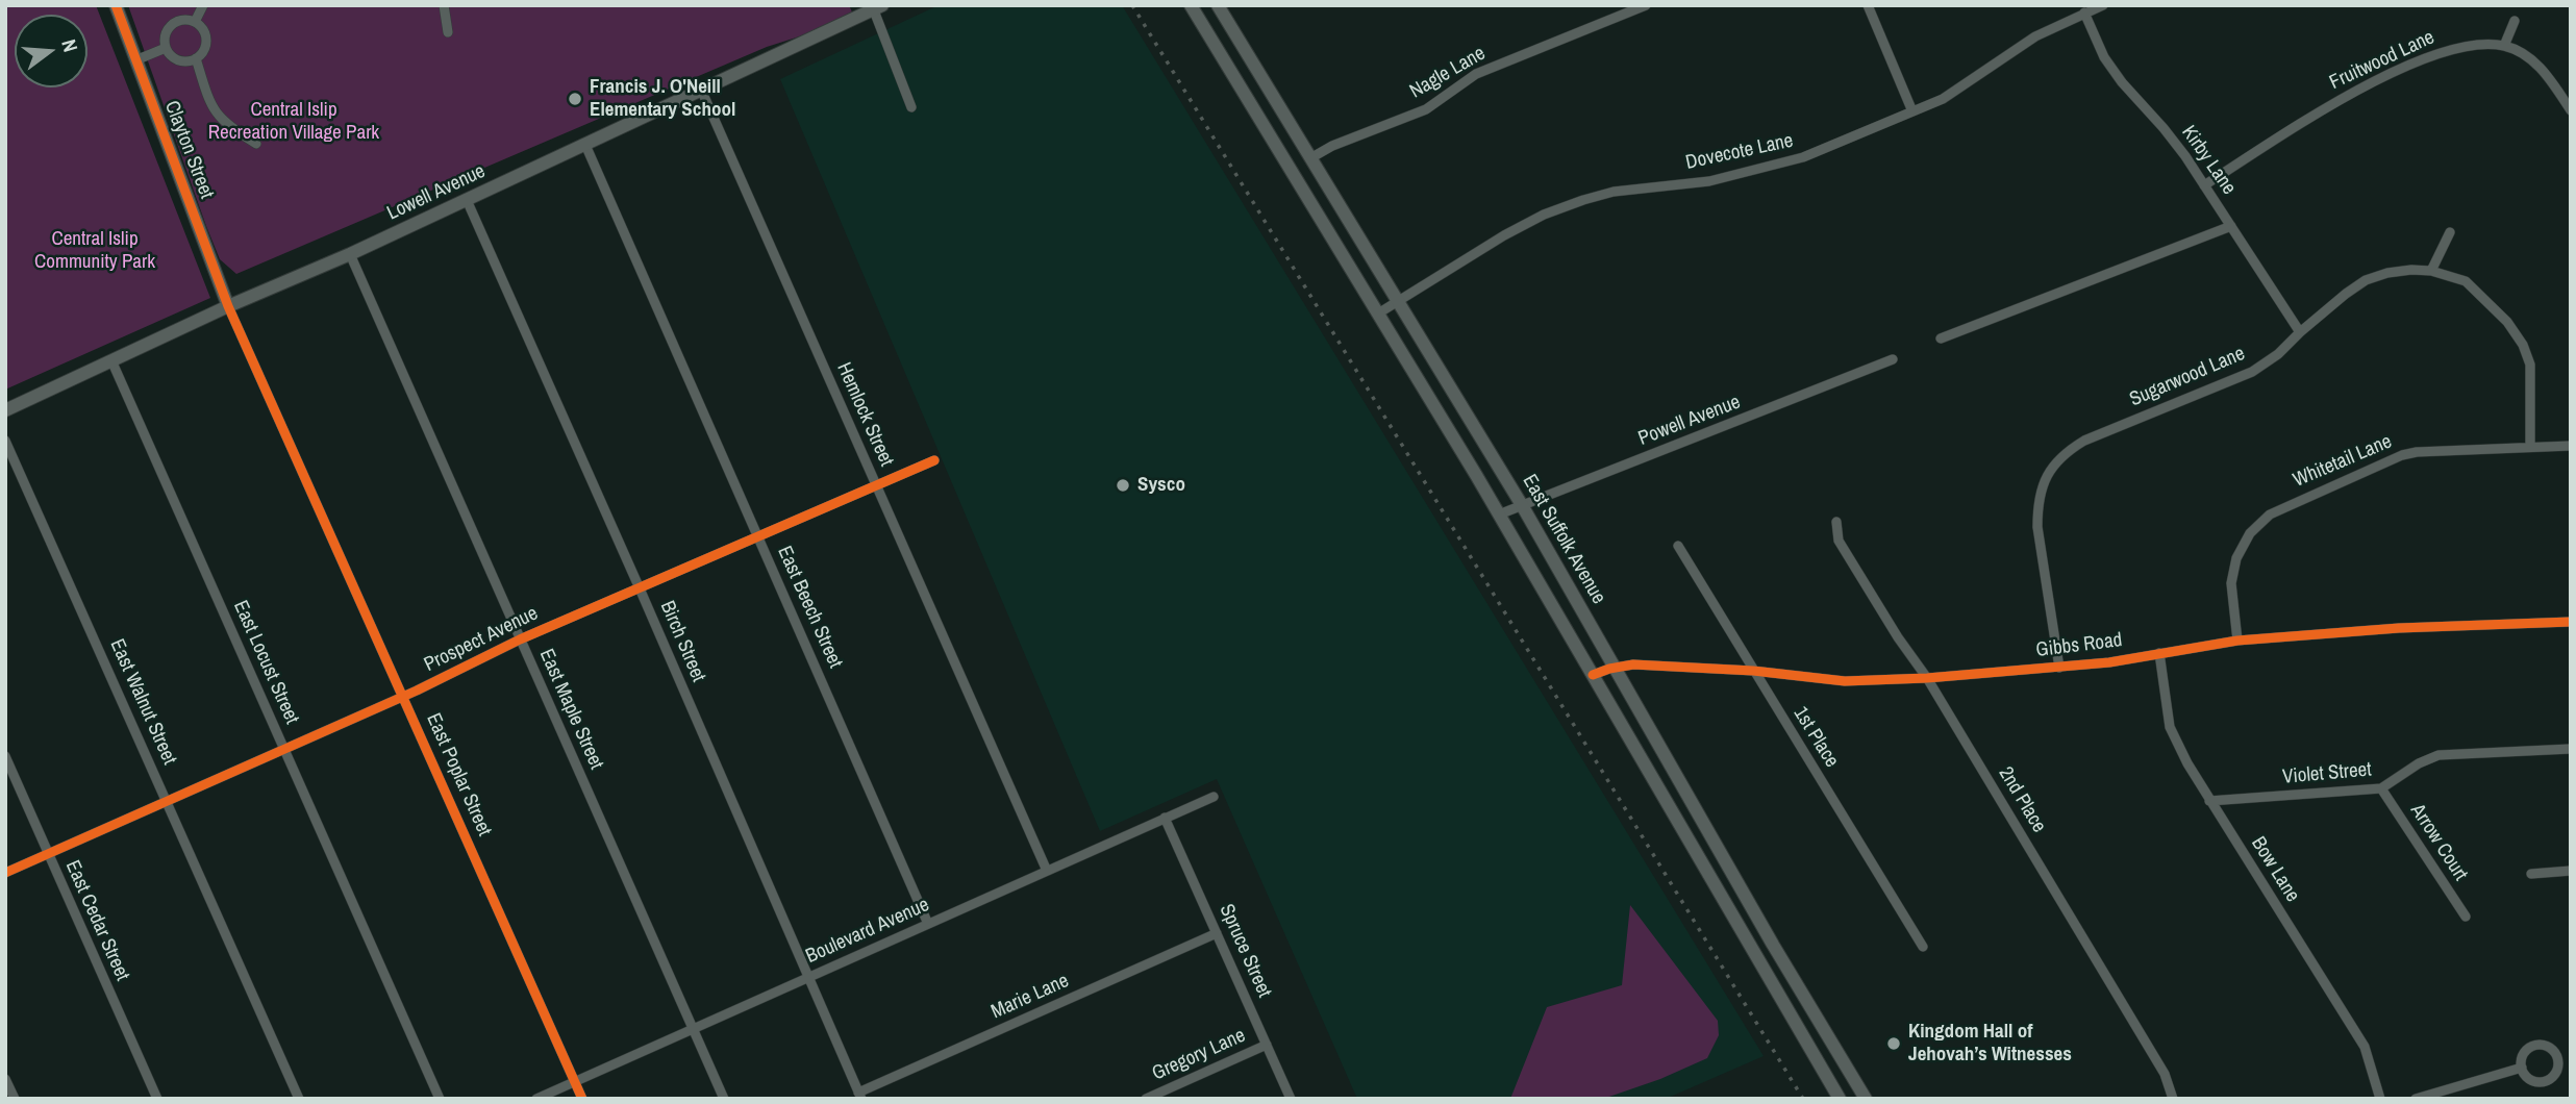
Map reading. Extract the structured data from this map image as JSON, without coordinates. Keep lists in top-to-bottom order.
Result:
{
  "streets": {
    "main road": ["Clayton Street", "Lowell Avenue", "East Suffolk Avenue"],
    "street": [
      "Fruitwood Lane",
      "Nagle Lane",
      "Dovecote Lane",
      "Kirby Lane",
      "Sugarwood Lane",
      "Hemlock Street",
      "Powell Avenue",
      "Whitetail Lane",
      "East Beech Street",
      "Prospect Avenue",
      "Birch Street",
      "Gibbs Road",
      "East Locust Street",
      "East Walnut Street",
      "East Maple Street",
      "1st Place",
      "Violet Street",
      "East Poplar Street",
      "2nd Place",
      "Arrow Court",
      "Bow Lane",
      "East Cedar Street",
      "Boulevard Avenue",
      "Spruce Street",
      "Marie Lane",
      "Gregory Lane"
    ]
  },
  "crossings": [
    ["Fruitwood Lane", "Kirby Lane"],
    ["Nagle Lane", "East Suffolk Avenue"],
    ["Clayton Street", "Lowell Avenue"],
    ["Clayton Street", "East Poplar Street"],
    ["Dovecote Lane", "Kirby Lane"],
    ["Dovecote Lane", "East Suffolk Avenue"],
    ["Kirby Lane", "Sugarwood Lane"],
    ["Lowell Avenue", "Hemlock Street"],
    ["Lowell Avenue", "East Beech Street"],
    ["Lowell Avenue", "Birch Street"],
    ["Lowell Avenue", "East Locust Street"],
    ["Lowell Avenue", "East Maple Street"],
    ["Lowell Avenue", "East Poplar Street"],
    ["Sugarwood Lane", "Whitetail Lane"],
    ["Sugarwood Lane", "Gibbs Road"],
    ["Hemlock Street", "Prospect Avenue"],
    ["Hemlock Street", "Boulevard Avenue"],
    ["Powell Avenue", "East Suffolk Avenue"],
    ["Whitetail Lane", "Gibbs Road"],
    ["East Suffolk Avenue", "Gibbs Road"],
    ["East Beech Street", "Prospect Avenue"],
    ["East Beech Street", "Boulevard Avenue"],
    ["Prospect Avenue", "Birch Street"],
    ["Prospect Avenue", "East Locust Street"],
    ["Prospect Avenue", "East Walnut Street"],
    ["Prospect Avenue", "East Maple Street"],
    ["Prospect Avenue", "East Poplar Street"],
    ["Prospect Avenue", "East Cedar Street"],
    ["Birch Street", "Boulevard Avenue"],
    ["Birch Street", "Marie Lane"],
    ["Gibbs Road", "1st Place"],
    ["Gibbs Road", "2nd Place"],
    ["Gibbs Road", "Bow Lane"],
    ["East Maple Street", "Boulevard Avenue"],
    ["Violet Street", "Arrow Court"],
    ["Violet Street", "Bow Lane"],
    ["East Poplar Street", "Boulevard Avenue"],
    ["Boulevard Avenue", "Spruce Street"],
    ["Spruce Street", "Marie Lane"],
    ["Spruce Street", "Gregory Lane"]
  ],
  "parks": ["Central Islip Recreation Village Park", "Central Islip Community Park"],
  "places": ["Francis J. O'Neill Elementary School", "Sysco", "Kingdom Hall of Jehovah’s Witnesses"],
  "north": "right"
}
